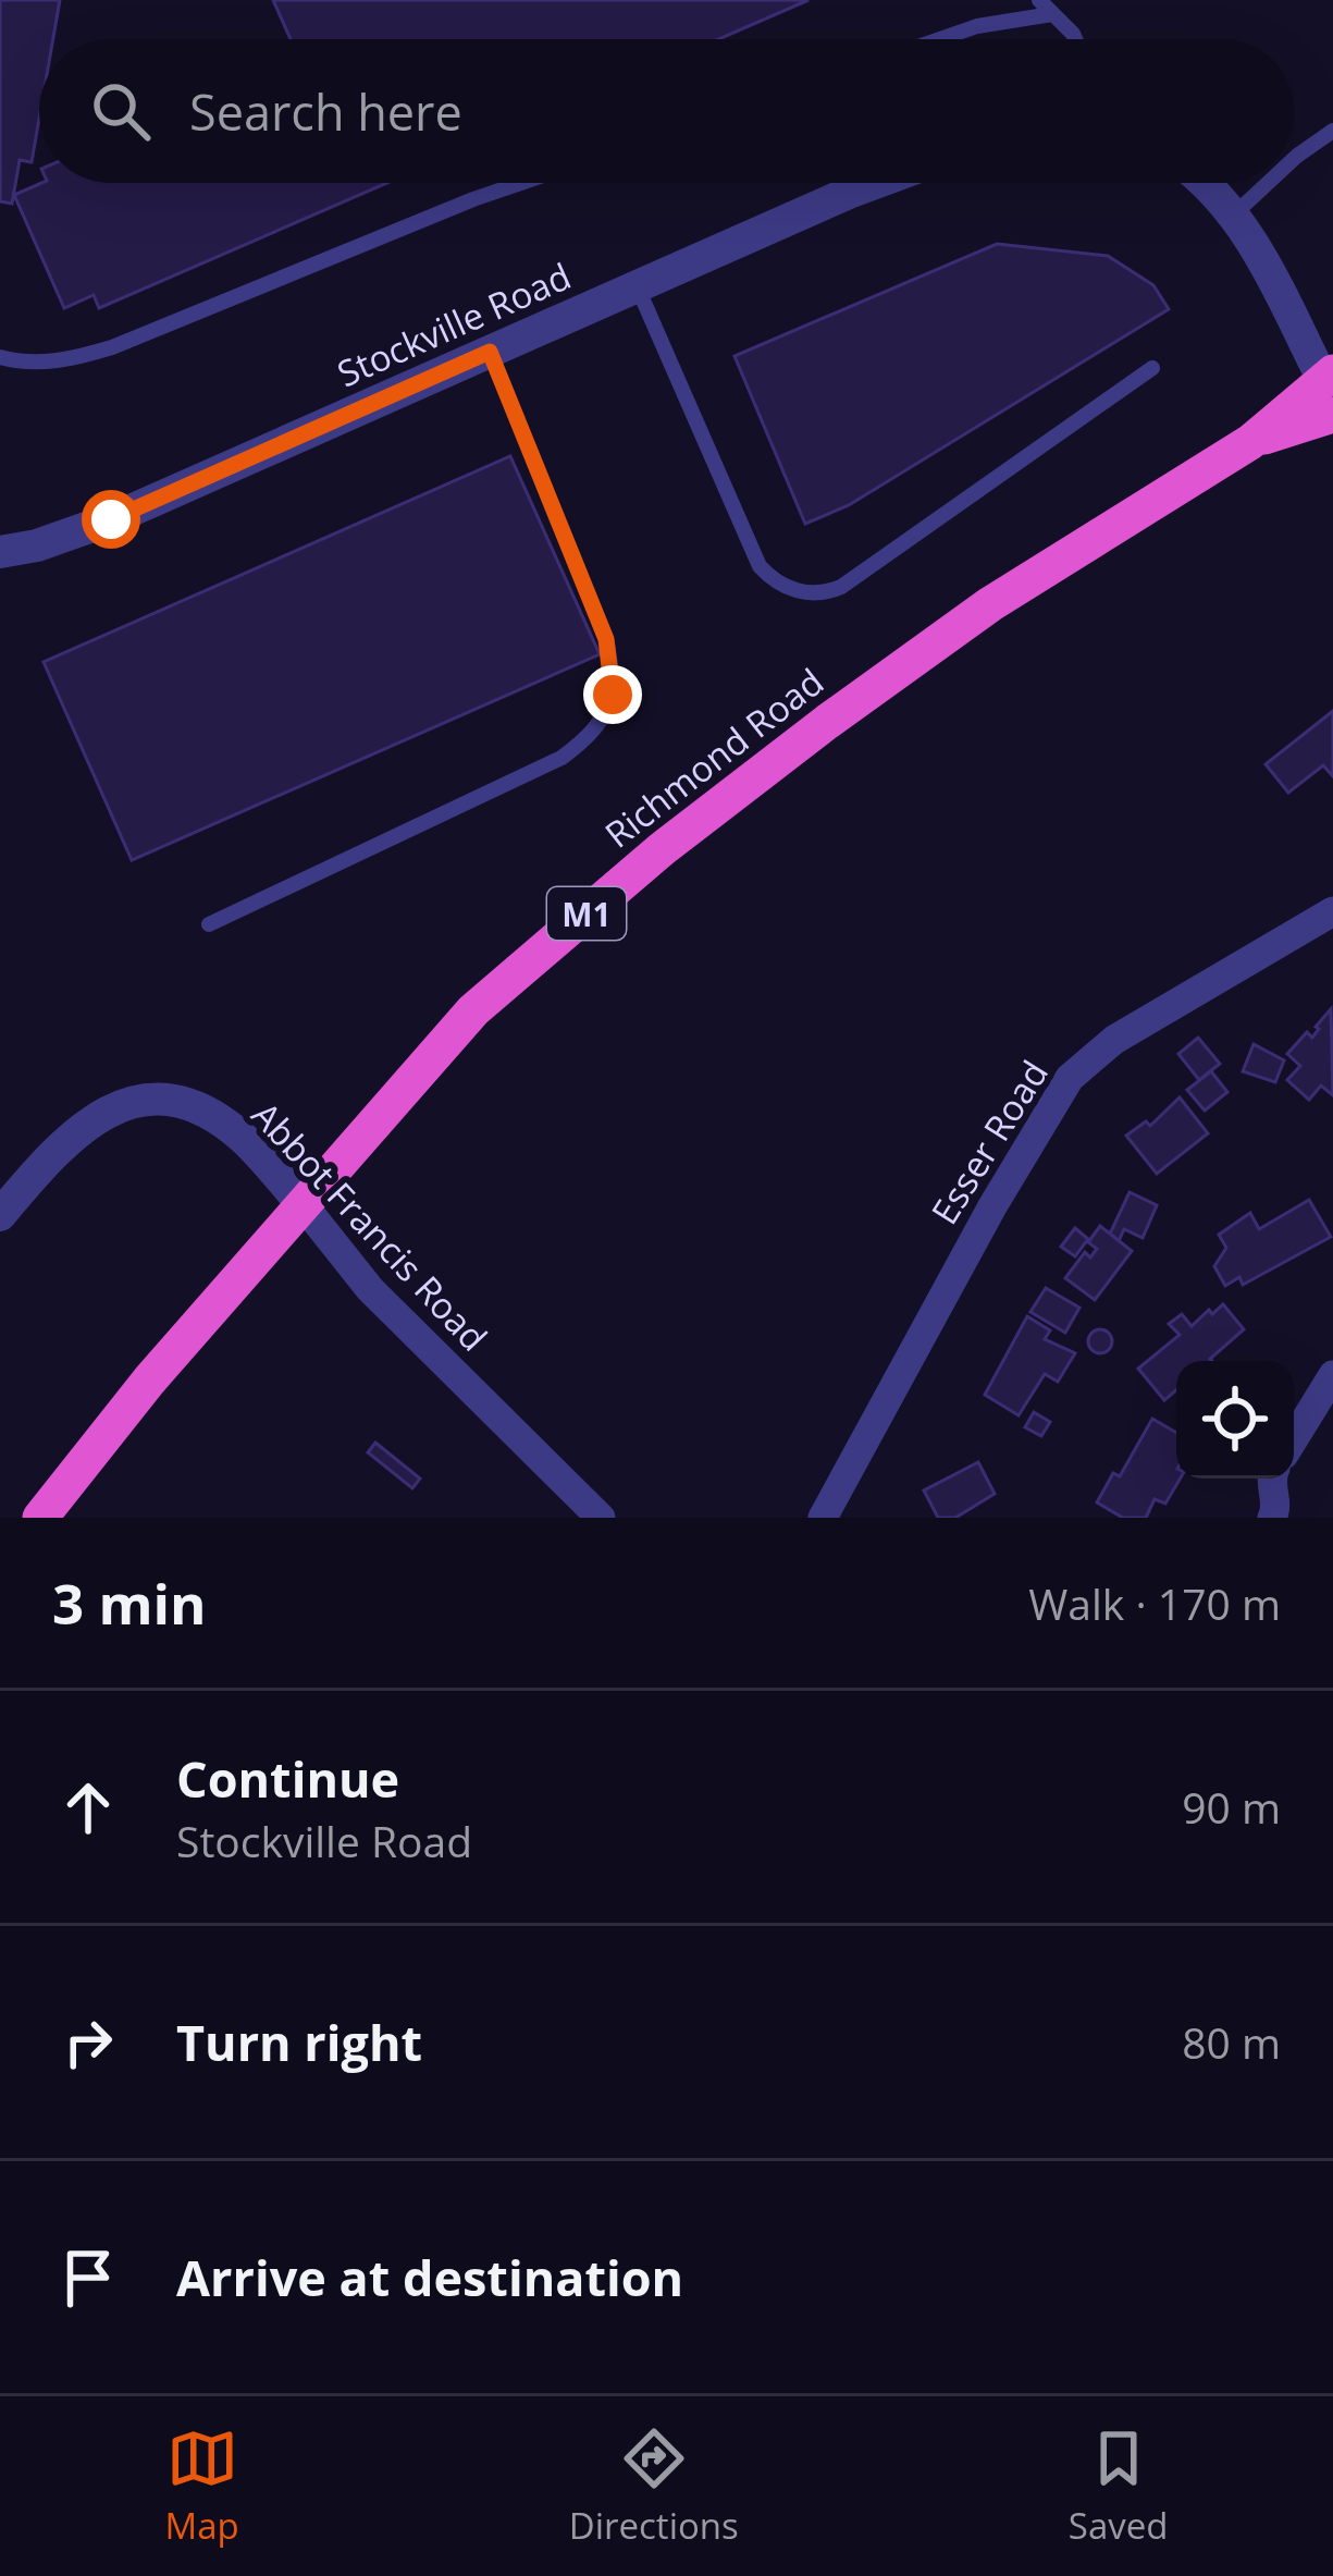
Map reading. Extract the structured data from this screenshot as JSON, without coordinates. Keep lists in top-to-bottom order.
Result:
{
  "streets": {
    "highway": ["Richmond Road", "M1"],
    "street": ["Stockville Road", "Esser Road", "Abbot Francis Road"]
  },
  "crossings": [
    ["Richmond Road", "Abbot Francis Road"]
  ],
  "page": {
    "search": "Search here",
    "heading": ["3 min", "Walk · 170 m"],
    "list": [
      ["Continue", "Stockville Road", "90 m"],
      ["Turn right", "80 m"],
      "Arrive at destination"
    ],
    "nav": ["Map", "Directions", "Saved"]
  }
}
